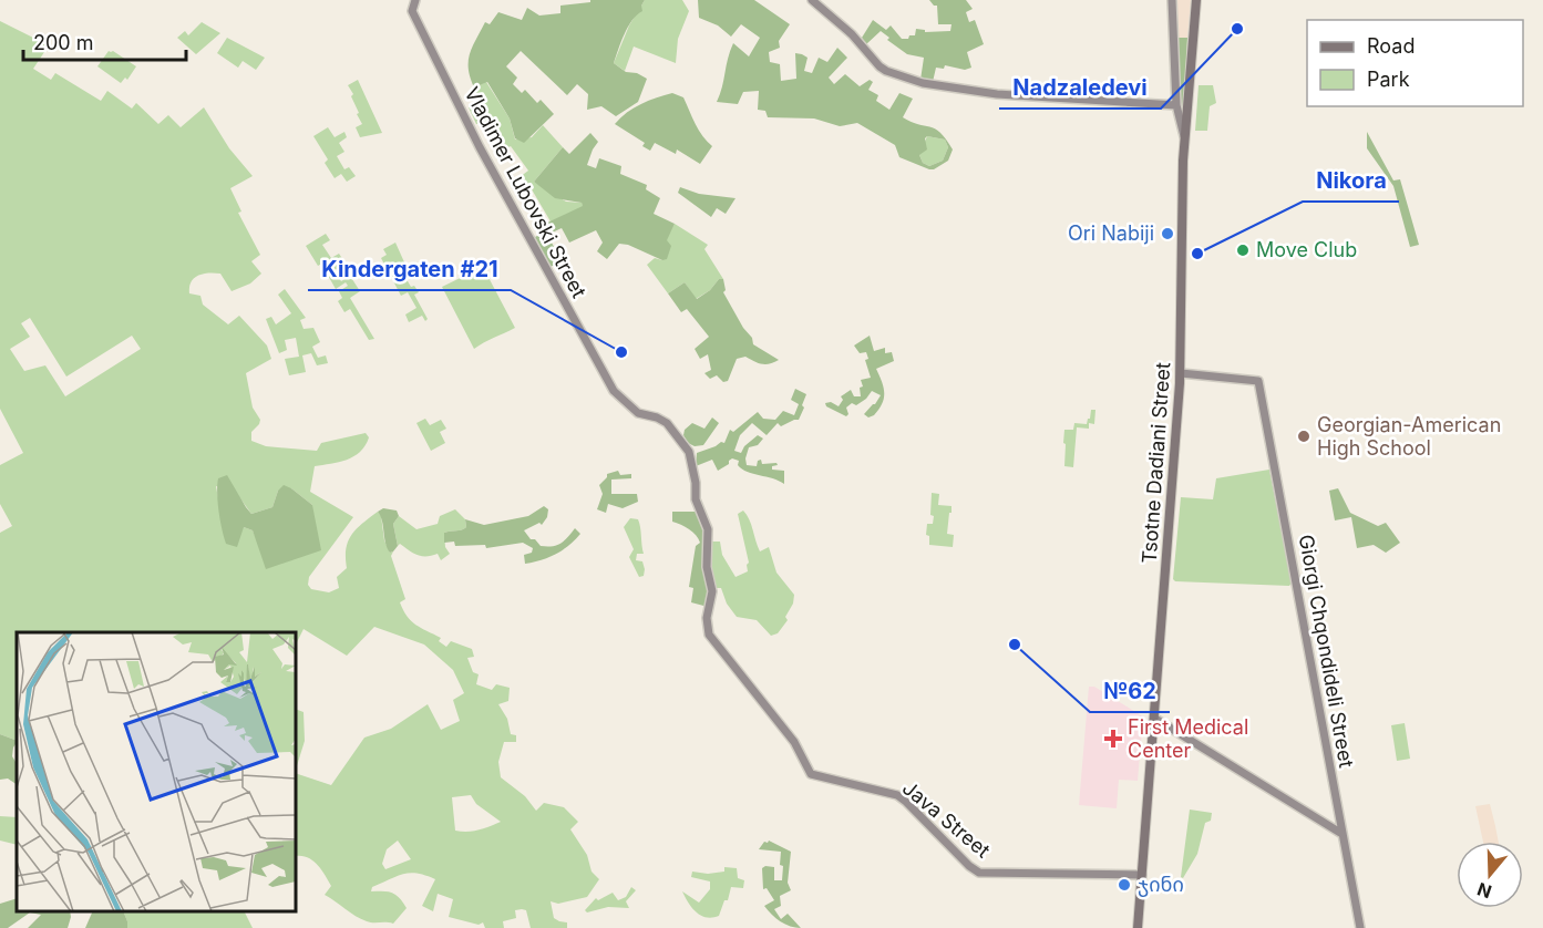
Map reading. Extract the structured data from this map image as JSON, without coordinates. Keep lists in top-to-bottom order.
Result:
{
  "streets": {
    "main road": ["Tsotne Dadiani Street"],
    "street": ["Vladimer Lubovski Street", "Giorgi Chqondideli Street", "Java Street"]
  },
  "crossings": [
    ["Vladimer Lubovski Street", "Java Street"],
    ["Tsotne Dadiani Street", "Giorgi Chqondideli Street"],
    ["Tsotne Dadiani Street", "Java Street"]
  ],
  "places": {
    "other": [
      "Nadzaledevi",
      "Ori Nabiji",
      "Move Club",
      "Nikora",
      "Kindergaten #21",
      "Georgian-American High School",
      "№62",
      "ჯინი"
    ],
    "health": ["First Medical Center"]
  },
  "legend": ["Road", "Park"],
  "scale_bar": "200 m",
  "north": "bottom"
}
